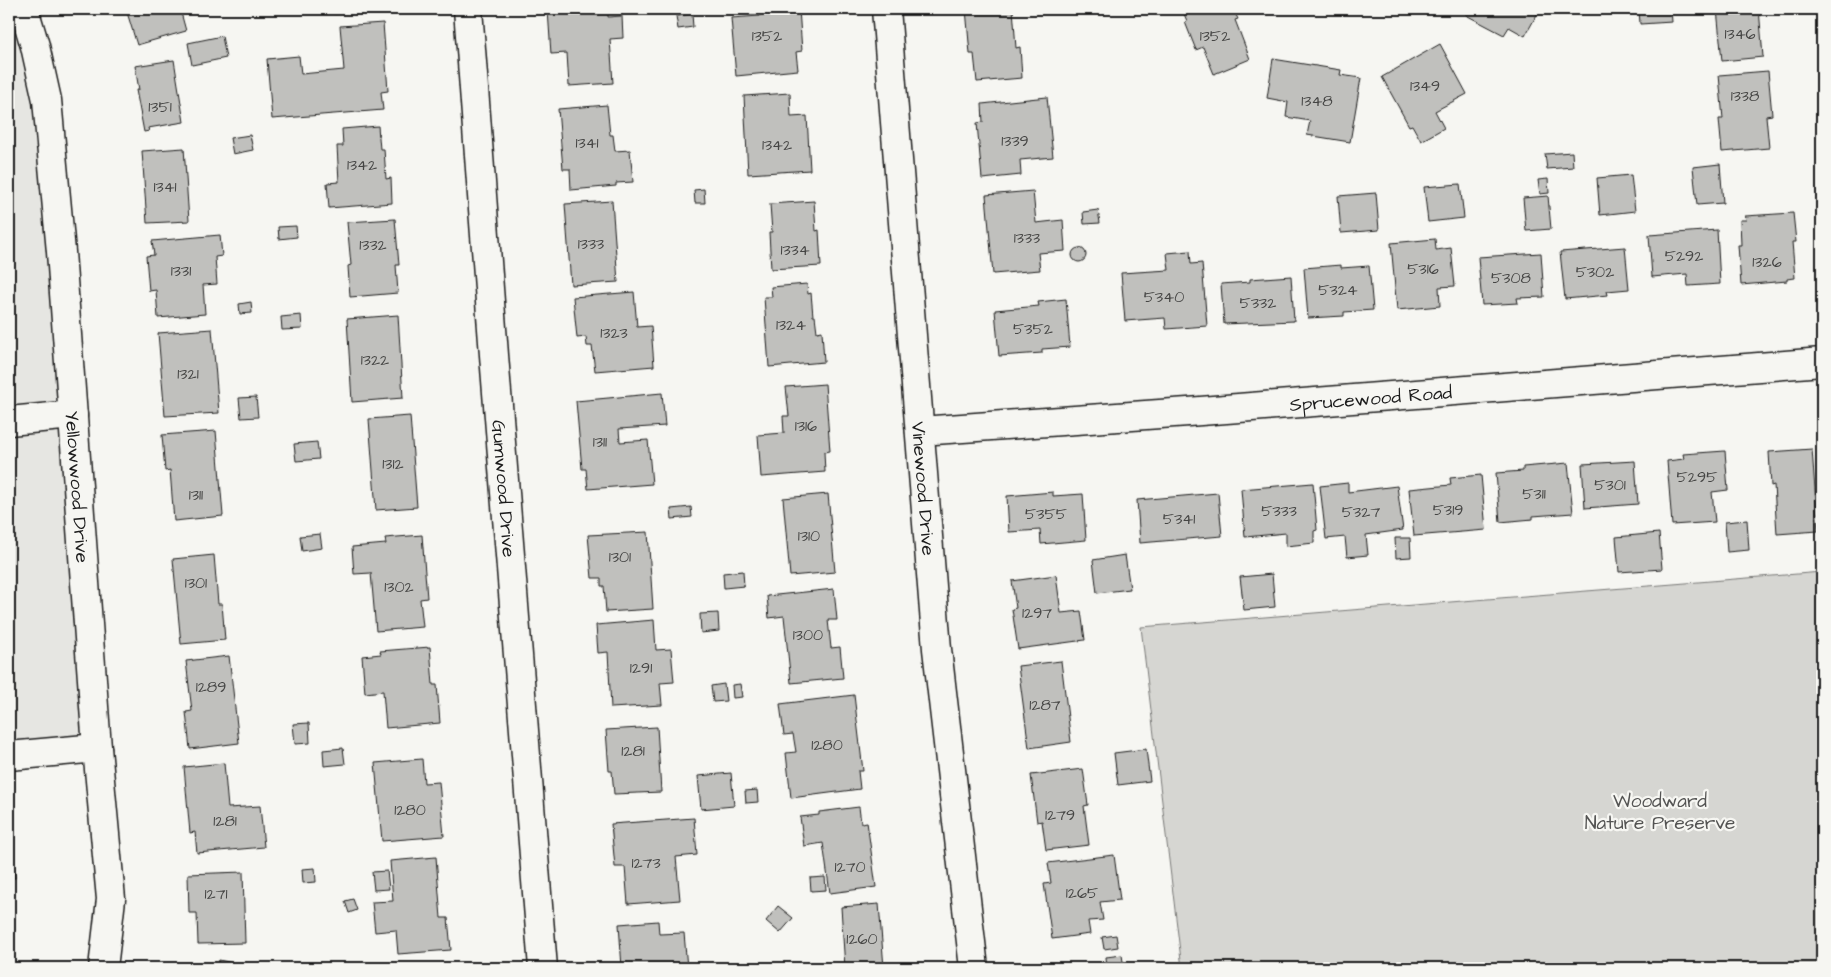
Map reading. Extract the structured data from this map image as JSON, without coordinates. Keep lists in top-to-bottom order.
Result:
{
  "streets": {
    "street": [
      "Sprucewood Road",
      "Yellowwood Drive",
      "Gumwood Drive",
      "Vinewood Drive"
    ]
  },
  "crossings": [
    ["Sprucewood Road", "Vinewood Drive"]
  ],
  "parks": ["Woodward Nature Preserve"],
  "house_numbers": [
    "1346",
    "1352",
    "1352",
    "1349",
    "1338",
    "1348",
    "1351",
    "1339",
    "1341",
    "1342",
    "1342",
    "1341",
    "1333",
    "1333",
    "1332",
    "1334",
    "5292",
    "1326",
    "5316",
    "1331",
    "5302",
    "5308",
    "5324",
    "5340",
    "5332",
    "1324",
    "5352",
    "1323",
    "1322",
    "1321",
    "1316",
    "1311",
    "1312",
    "5295",
    "5301",
    "5311",
    "1311",
    "5319",
    "5333",
    "5327",
    "5355",
    "5341",
    "1310",
    "1301",
    "1301",
    "1302",
    "1297",
    "1300",
    "1291",
    "1289",
    "1287",
    "1280",
    "1281",
    "1280",
    "1279",
    "1281",
    "1273",
    "1270",
    "1265",
    "1271",
    "1260"
  ]
}
